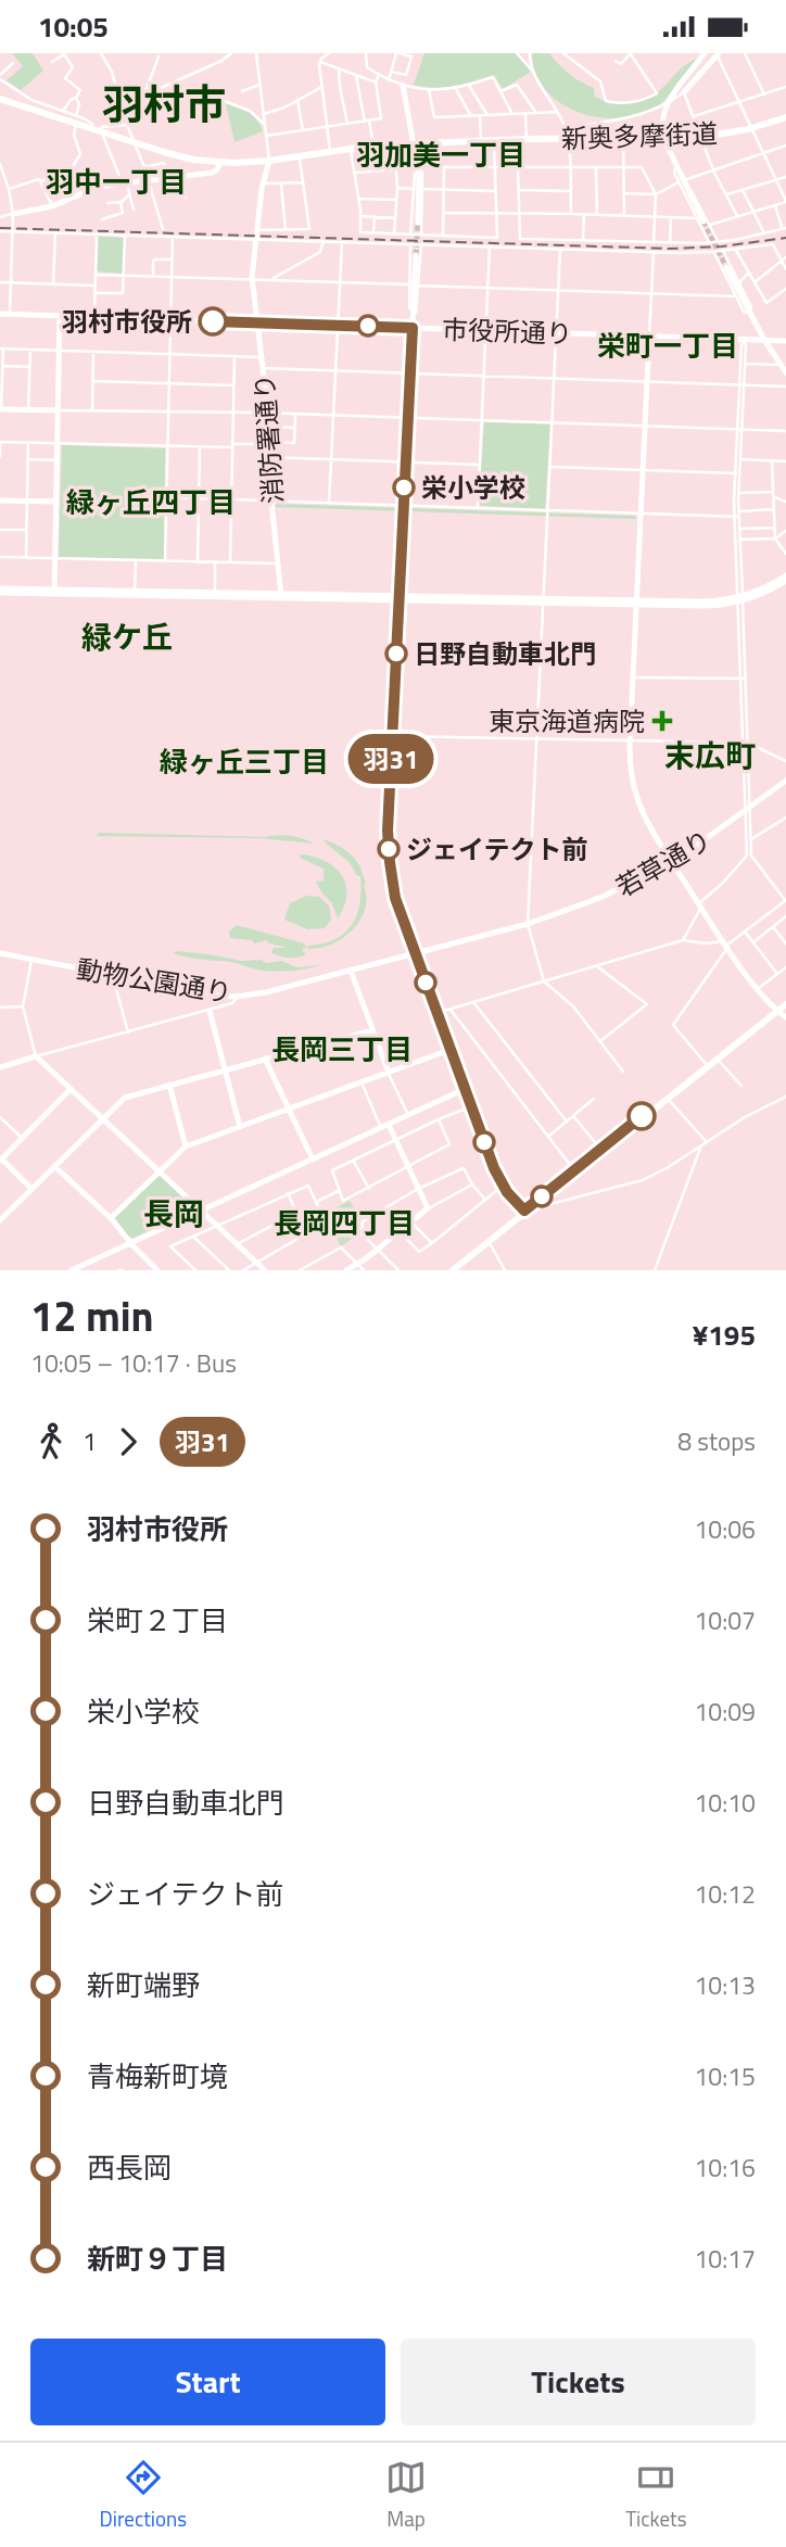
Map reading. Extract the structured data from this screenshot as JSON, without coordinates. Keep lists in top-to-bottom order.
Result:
{
  "streets": {
    "main road": ["新奥多摩街道"],
    "street": [
      "市役所通り",
      "消防署通り",
      "若草通り",
      "動物公園通り"
    ]
  },
  "crossings": [
    ["新奥多摩街道", "消防署通り"],
    ["市役所通り", "消防署通り"],
    ["若草通り", "動物公園通り"]
  ],
  "districts": [
    "羽村市",
    "羽加美一丁目",
    "羽中一丁目",
    "栄町一丁目",
    "緑ヶ丘四丁目",
    "緑ケ丘",
    "末広町",
    "緑ヶ丘三丁目",
    "長岡三丁目",
    "長岡",
    "長岡四丁目"
  ],
  "places": {
    "other": [
      "羽村市役所",
      "栄小学校",
      "日野自動車北門",
      "ジェイテクト前"
    ],
    "health": ["東京海道病院"]
  },
  "lines": ["bus line 羽31"],
  "page": {
    "status": "10:05",
    "on_map": "羽31",
    "heading": ["12 min", "10:05 – 10:17 · Bus", "¥195"],
    "legs": ["1", "羽31", "8 stops"],
    "list": [
      {
        "name": "羽村市役所",
        "value": "10:06"
      },
      {
        "name": "栄町２丁目",
        "value": "10:07"
      },
      {
        "name": "栄小学校",
        "value": "10:09"
      },
      {
        "name": "日野自動車北門",
        "value": "10:10"
      },
      {
        "name": "ジェイテクト前",
        "value": "10:12"
      },
      {
        "name": "新町端野",
        "value": "10:13"
      },
      {
        "name": "青梅新町境",
        "value": "10:15"
      },
      {
        "name": "西長岡",
        "value": "10:16"
      },
      {
        "name": "新町９丁目",
        "value": "10:17"
      }
    ],
    "buttons": ["Start", "Tickets"],
    "tabs": ["Directions", "Map", "Tickets"]
  }
}
